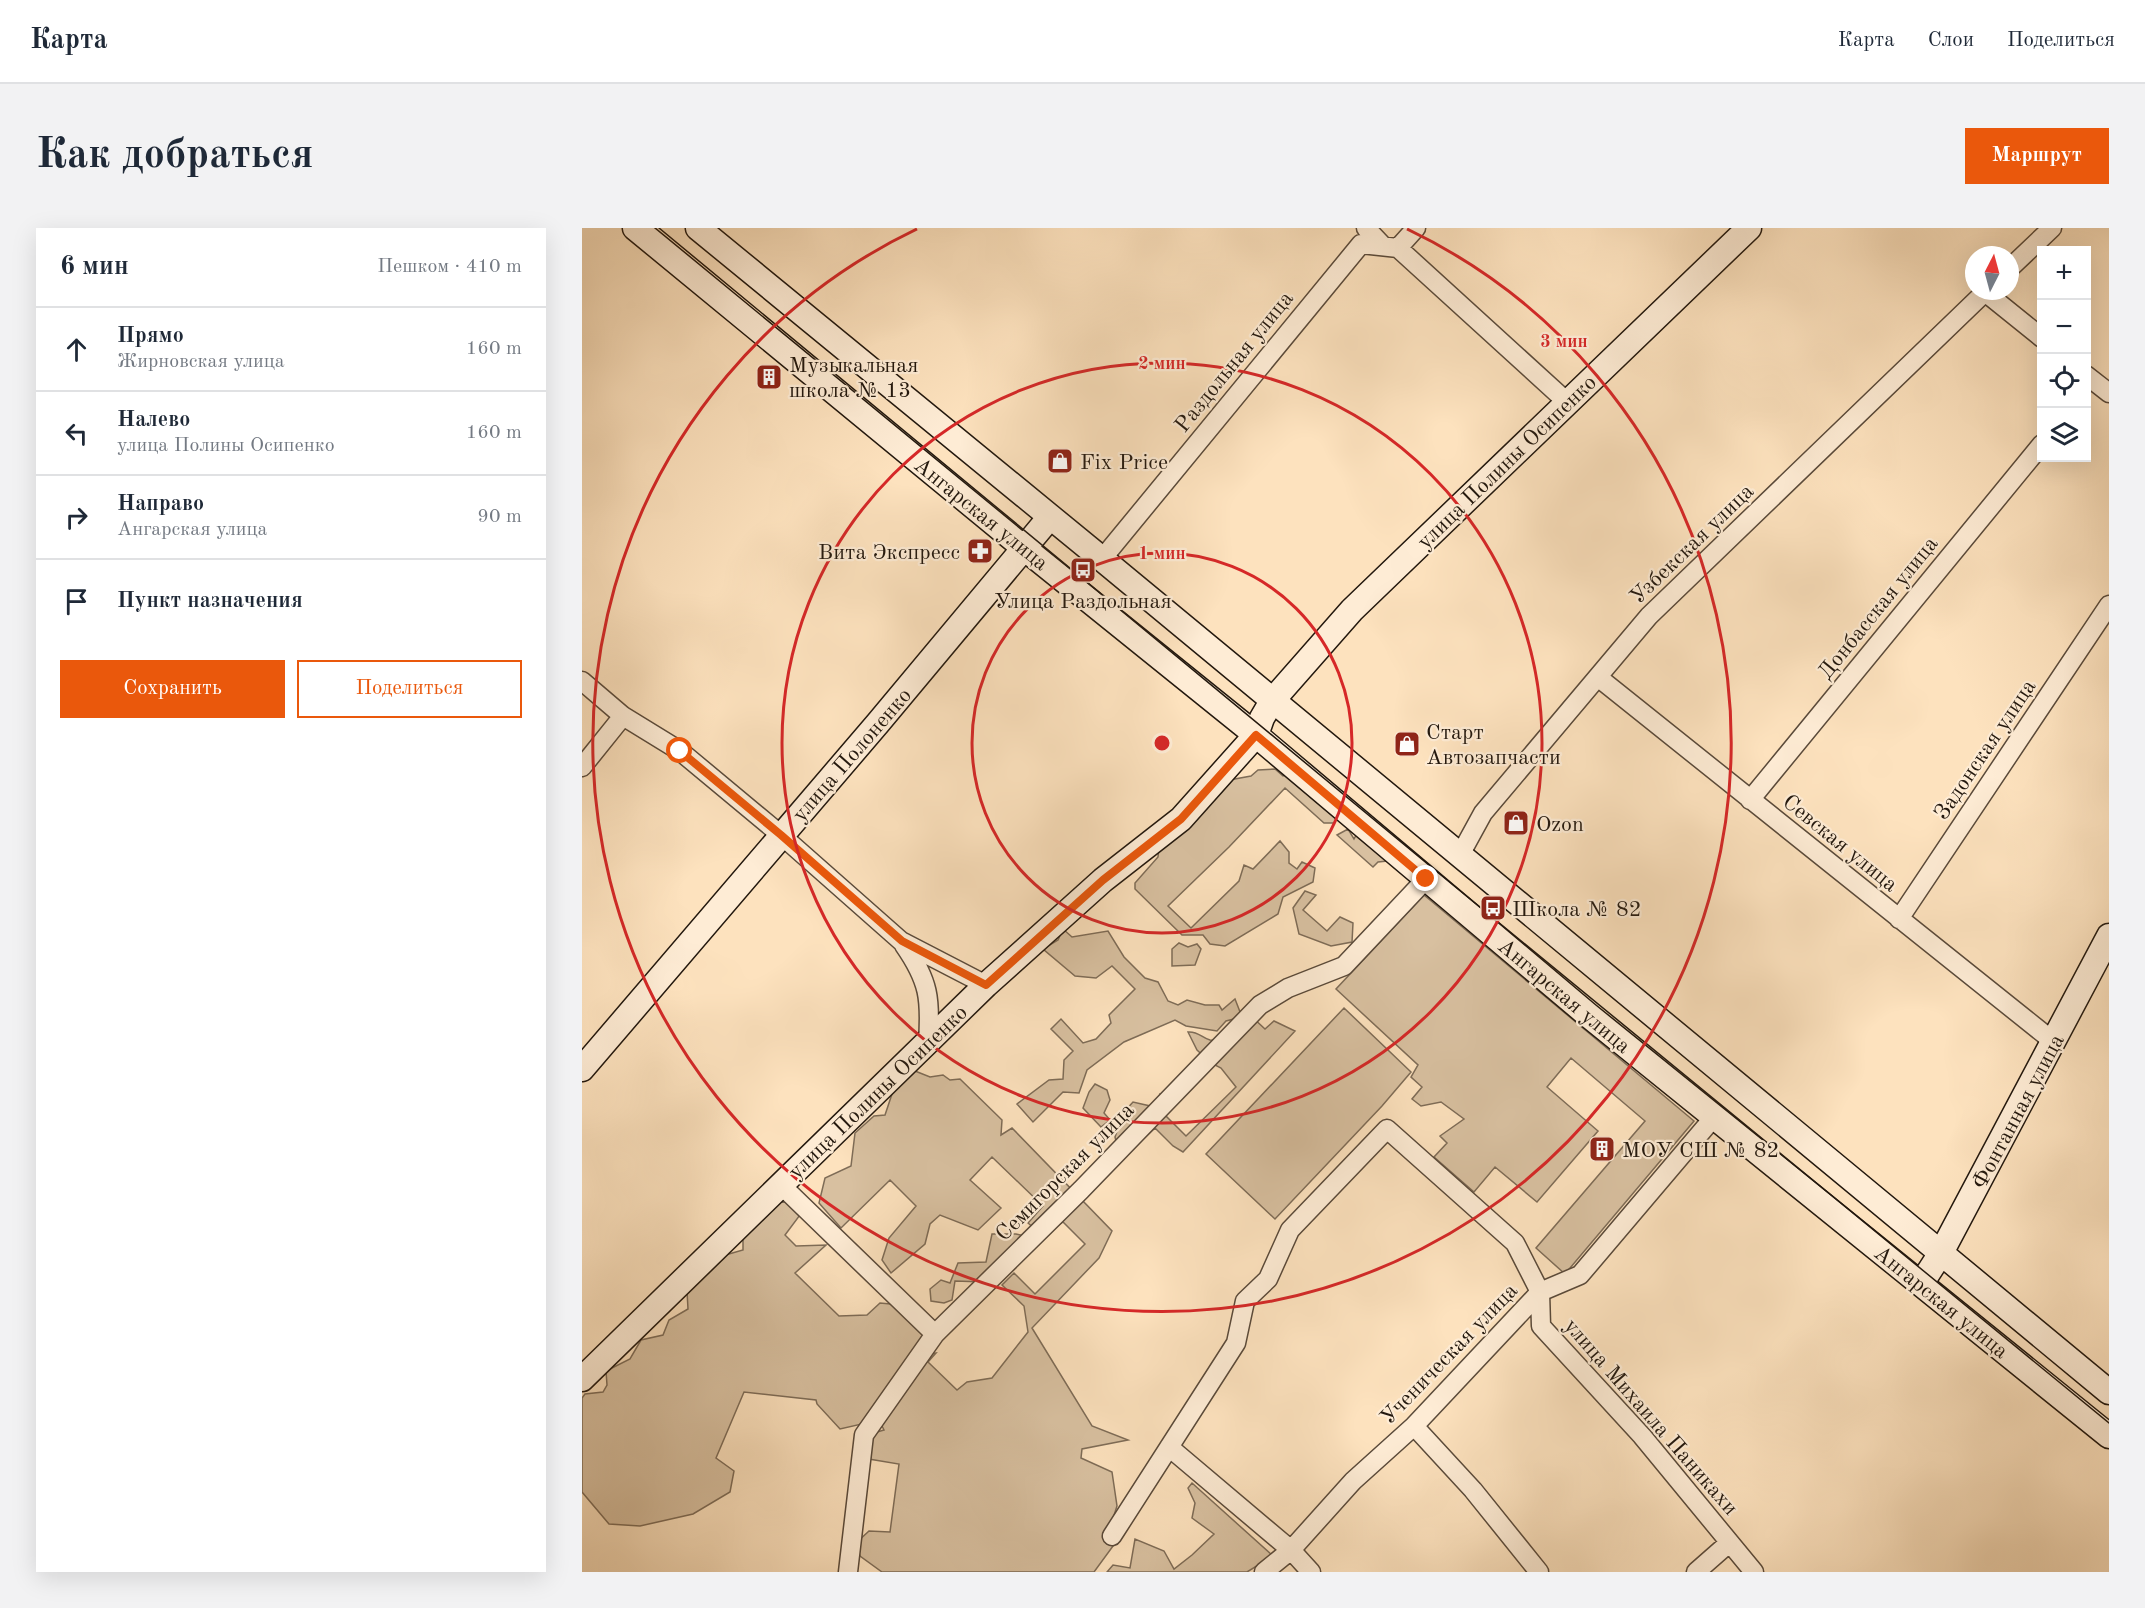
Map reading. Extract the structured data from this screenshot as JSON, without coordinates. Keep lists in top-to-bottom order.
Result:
{
  "streets": {
    "main road": [
      "улица Полины Осипенко",
      "Ангарская улица",
      "улица Полоненко",
      "Фонтанная улица"
    ],
    "street": [
      "Раздольная улица",
      "Узбекская улица",
      "Донбасская улица",
      "Задонская улица",
      "Севская улица",
      "Семигорская улица",
      "Ученическая улица",
      "улица Михаила Паникахи"
    ]
  },
  "crossings": [
    ["Раздольная улица", "Ангарская улица"],
    ["улица Полины Осипенко", "Ангарская улица"],
    ["Ангарская улица", "Узбекская улица"],
    ["Ангарская улица", "улица Полоненко"],
    ["Ангарская улица", "Фонтанная улица"],
    ["Ангарская улица", "Семигорская улица"],
    ["Ангарская улица", "Ученическая улица"],
    ["Узбекская улица", "Севская улица"],
    ["Донбасская улица", "Севская улица"],
    ["Задонская улица", "Севская улица"],
    ["Севская улица", "Фонтанная улица"],
    ["Ученическая улица", "улица Михаила Паникахи"]
  ],
  "places": {
    "building": ["Музыкальная школа № 13", "МОУ СШ № 82"],
    "shop": ["Fix Price", "Старт Автозапчасти", "Ozon"],
    "pharmacy": ["Вита Экспресс"],
    "bus stop": ["Улица Раздольная", "Школа № 82"]
  },
  "north": "top",
  "page": {
    "header": "Карта",
    "nav": ["Карта", "Слои", "Поделиться"],
    "buttons": [
      "Маршрут",
      ["Сохранить", "Поделиться"]
    ],
    "title": "Как добраться",
    "heading": ["6 мин", "Пешком · 410 m"],
    "map_buttons": ["+", "−"],
    "list": [
      ["Прямо", "Жирновская улица", "160 m"],
      ["Налево", "улица Полины Осипенко", "160 m"],
      ["Направо", "Ангарская улица", "90 m"],
      "Пункт назначения"
    ]
  },
  "rings": ["3 мин", "2 мин", "1 мин"]
}
